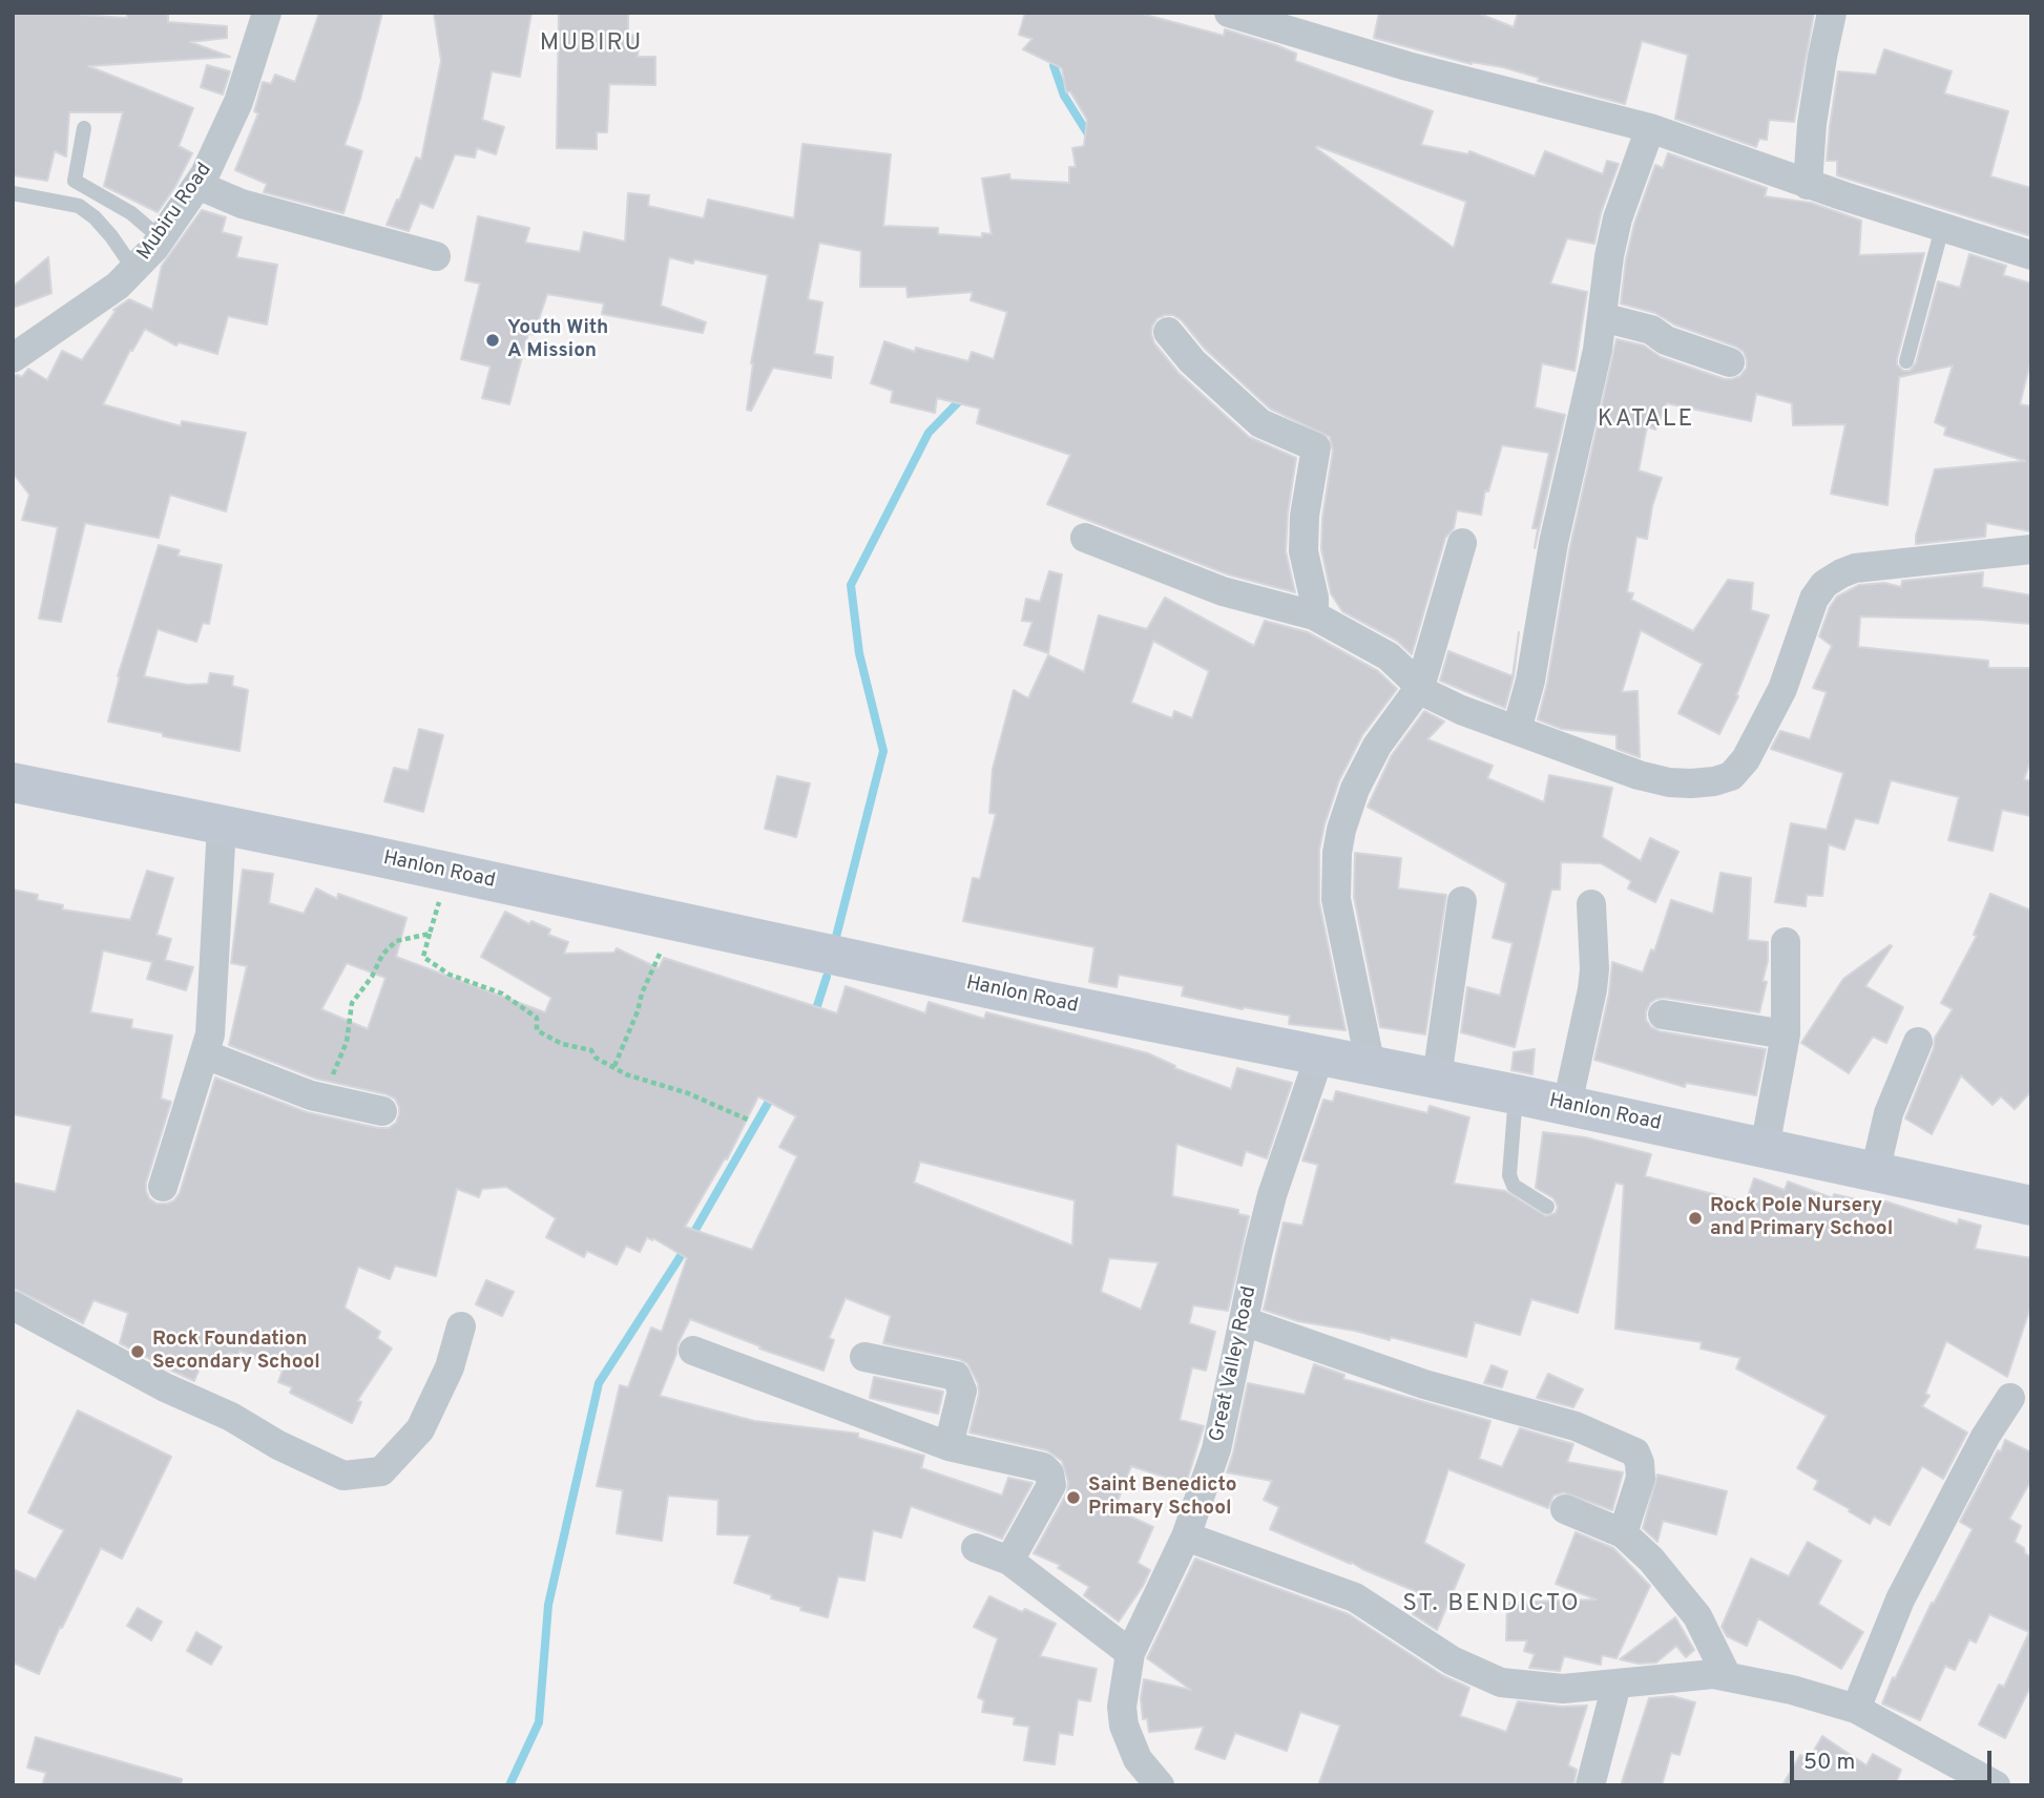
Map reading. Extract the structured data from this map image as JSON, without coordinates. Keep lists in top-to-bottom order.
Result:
{
  "streets": {
    "main road": ["Hanlon Road"],
    "street": ["Mubiru Road", "Great Valley Road"]
  },
  "crossings": [
    ["Hanlon Road", "Great Valley Road"]
  ],
  "districts": ["MUBIRU", "KATALE", "ST. BENDICTO"],
  "places": [
    "Youth With A Mission",
    "Rock Pole Nursery and Primary School",
    "Rock Foundation Secondary School",
    "Saint Benedicto Primary School"
  ],
  "scale_bar": "50 m"
}
